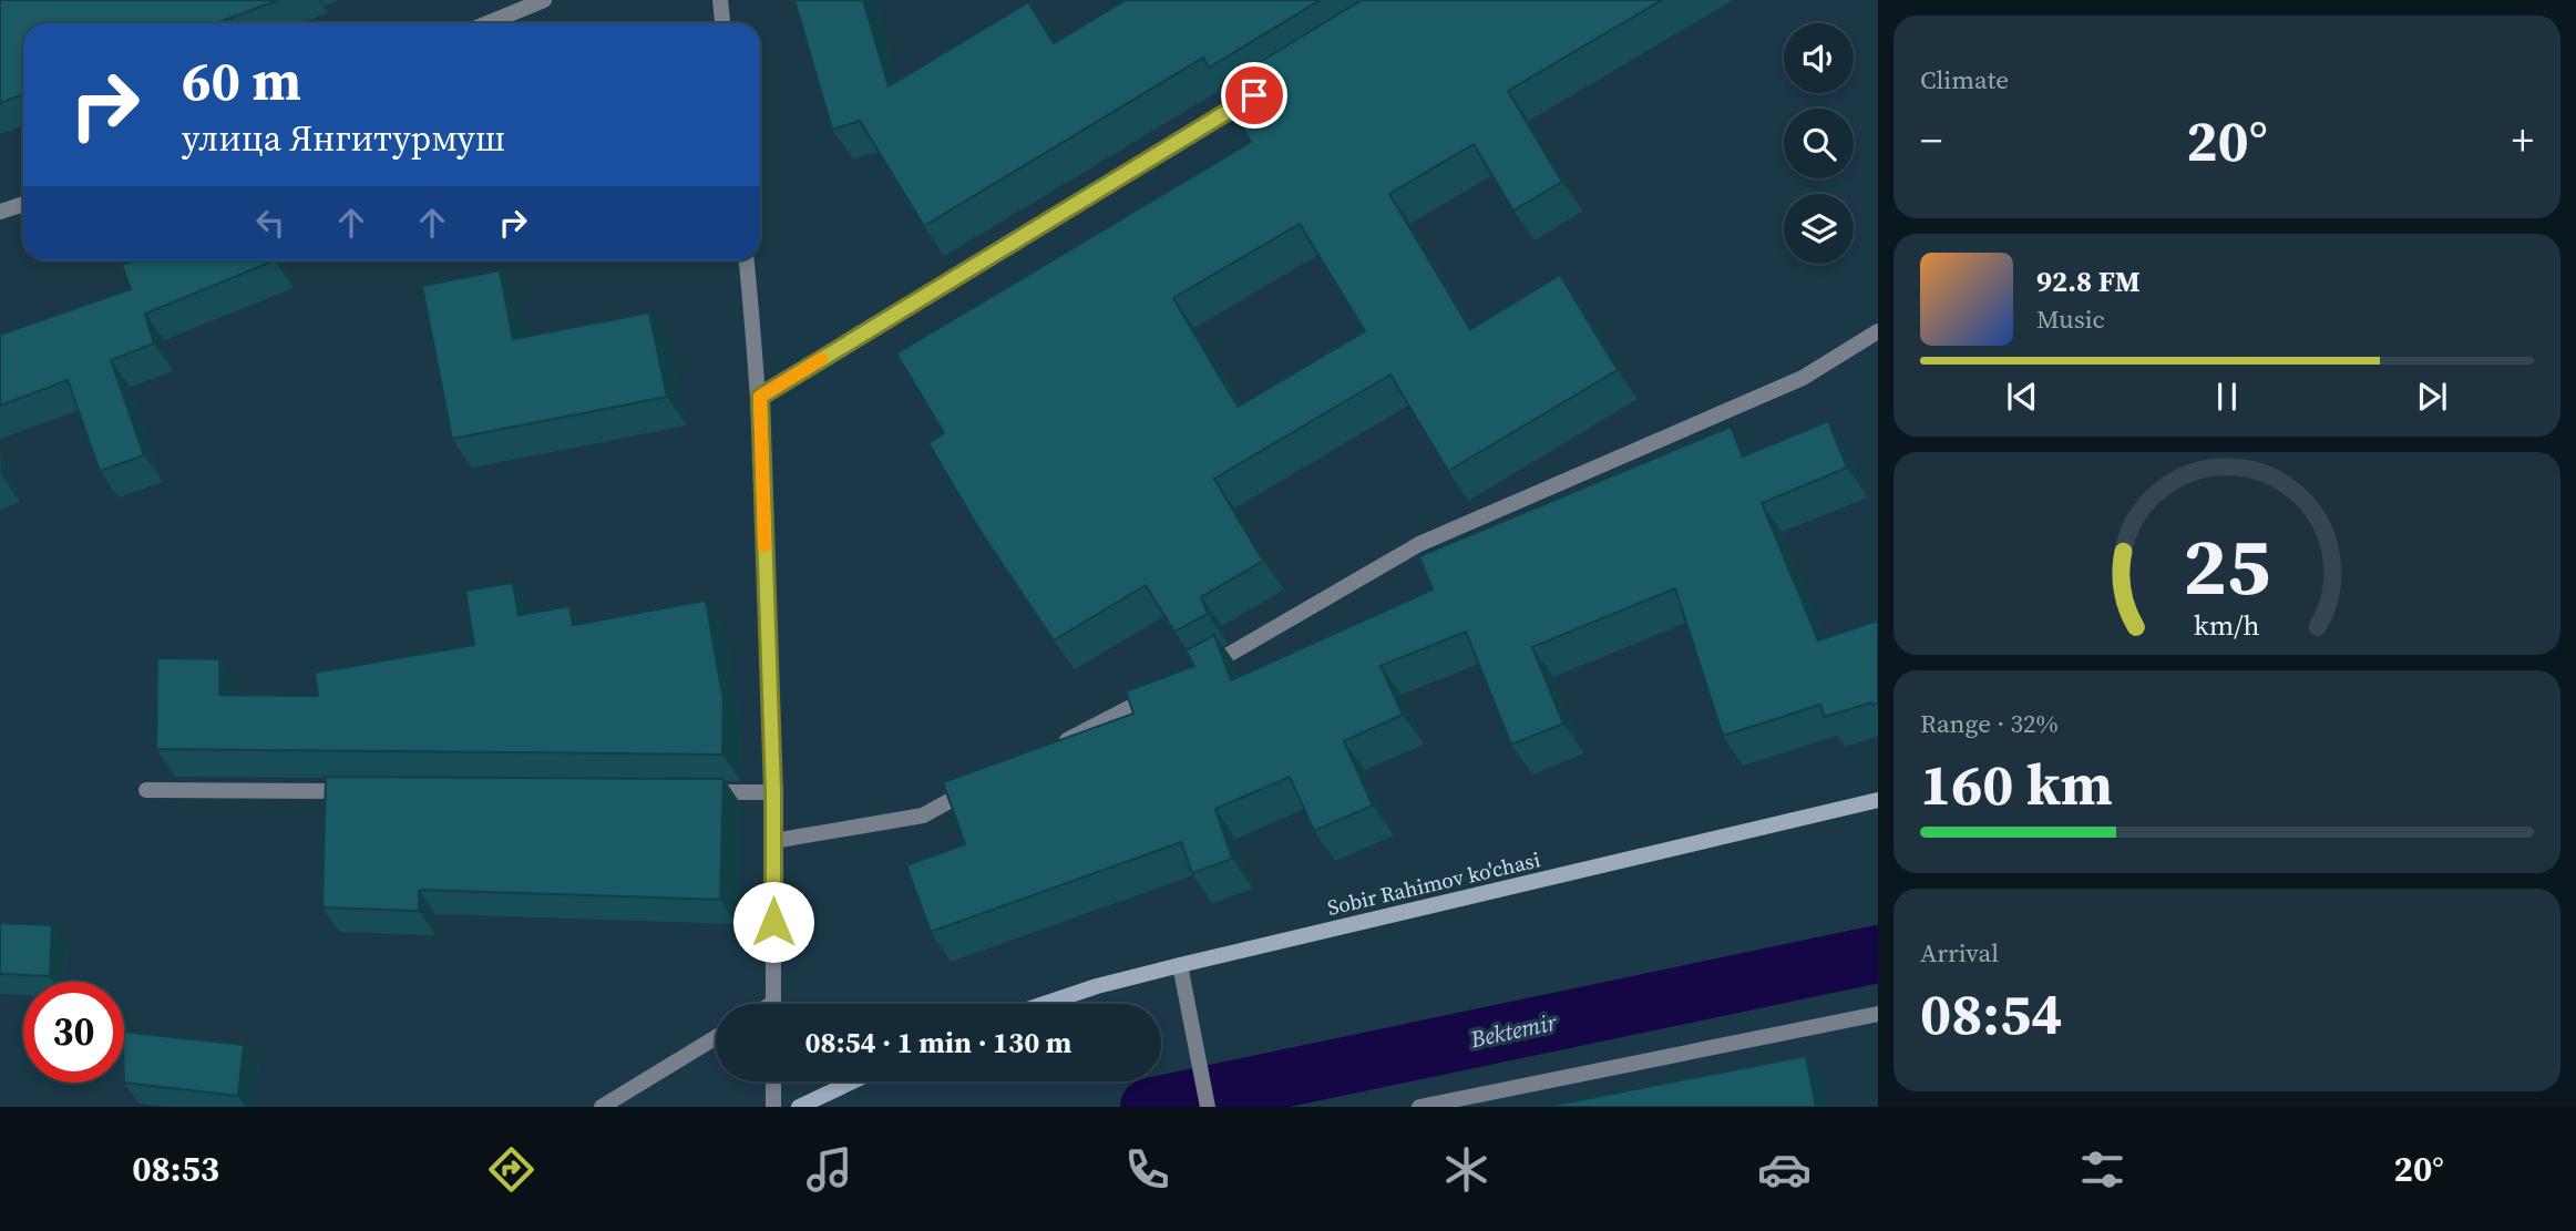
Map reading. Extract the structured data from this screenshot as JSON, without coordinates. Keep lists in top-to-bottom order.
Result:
{
  "streets": {
    "street": ["Sobir Rahimov ko'chasi"]
  },
  "water": ["Bektemir"],
  "page": {
    "tile": [
      "Climate",
      ["Range · 32%", "160 km"],
      ["Arrival", "08:54"]
    ],
    "turn": ["60 m", "улица Янгитурмуш"],
    "heat": ["−", "20°", "+"],
    "song": ["92.8 FM", "Music"],
    "limit": "30",
    "trip": "08:54 · 1 min · 130 m",
    "tabs": ["08:53", "20°"],
    "gauge": ["25", "km/h"]
  }
}
